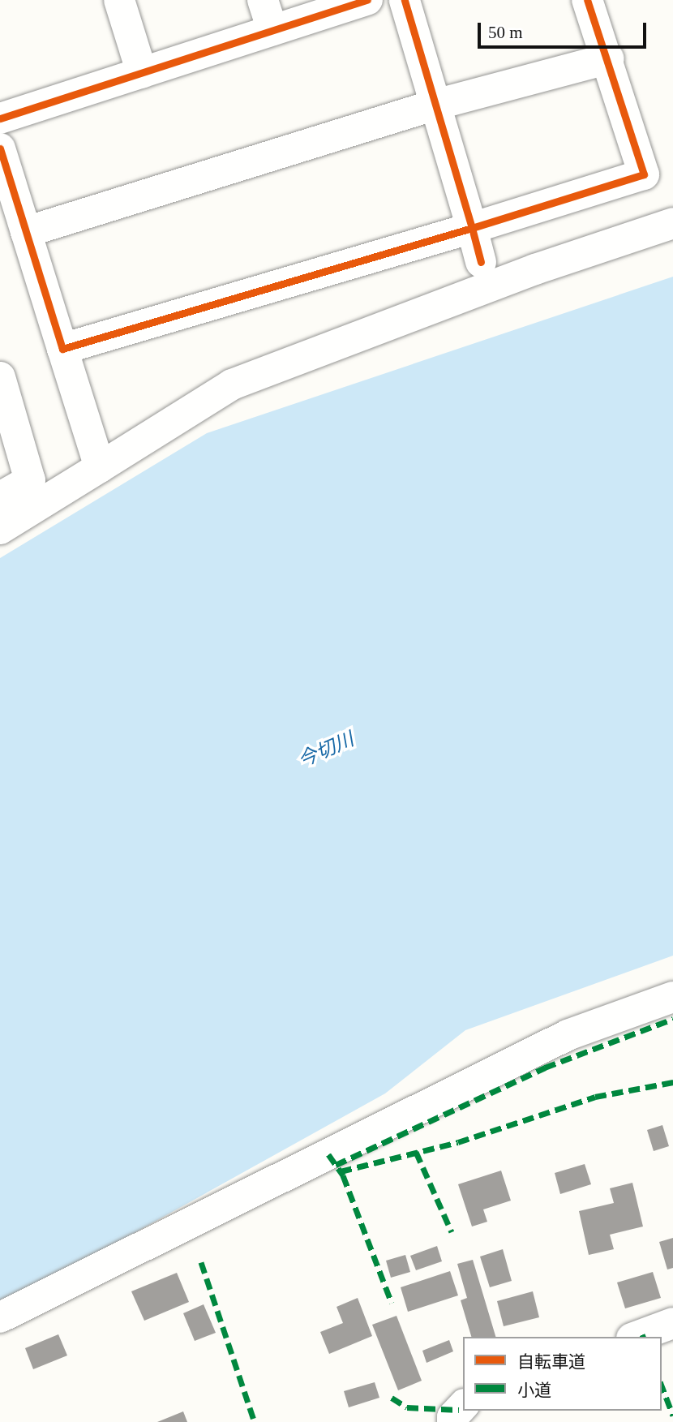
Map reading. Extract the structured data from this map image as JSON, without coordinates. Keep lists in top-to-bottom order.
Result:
{
  "water": ["今切川"],
  "legend": ["自転車道", "小道"],
  "scale_bar": "50 m"
}
